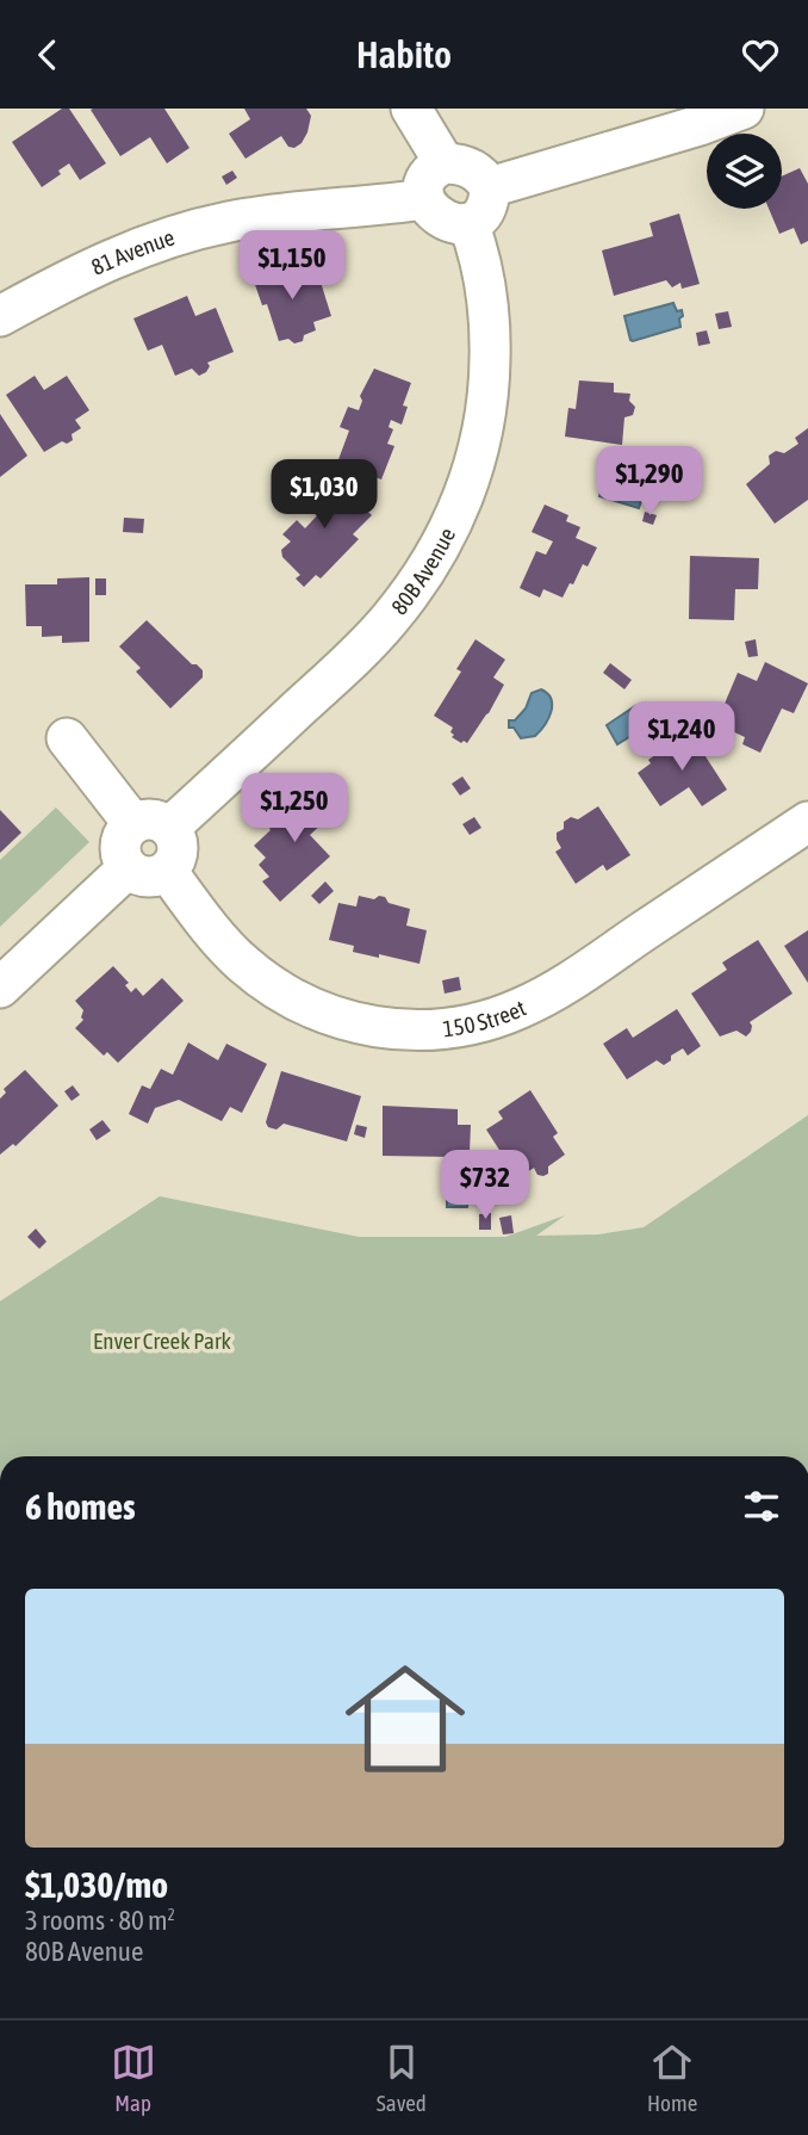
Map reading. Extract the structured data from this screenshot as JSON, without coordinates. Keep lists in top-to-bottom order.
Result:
{
  "streets": {
    "street": ["81 Avenue", "80B Avenue", "150 Street"]
  },
  "crossings": [
    ["81 Avenue", "80B Avenue"],
    ["80B Avenue", "150 Street"]
  ],
  "parks": ["Enver Creek Park"],
  "page": {
    "header": "Habito",
    "price": [
      "$1,150",
      "$1,290",
      "$1,030",
      "$1,240",
      "$1,250",
      "$732"
    ],
    "heading": "6 homes",
    "list": [
      {
        "name": "$1,030/mo",
        "note": "3 rooms · 80 m² · 80B Avenue"
      }
    ],
    "tabs": ["Map", "Saved", "Home"]
  }
}
